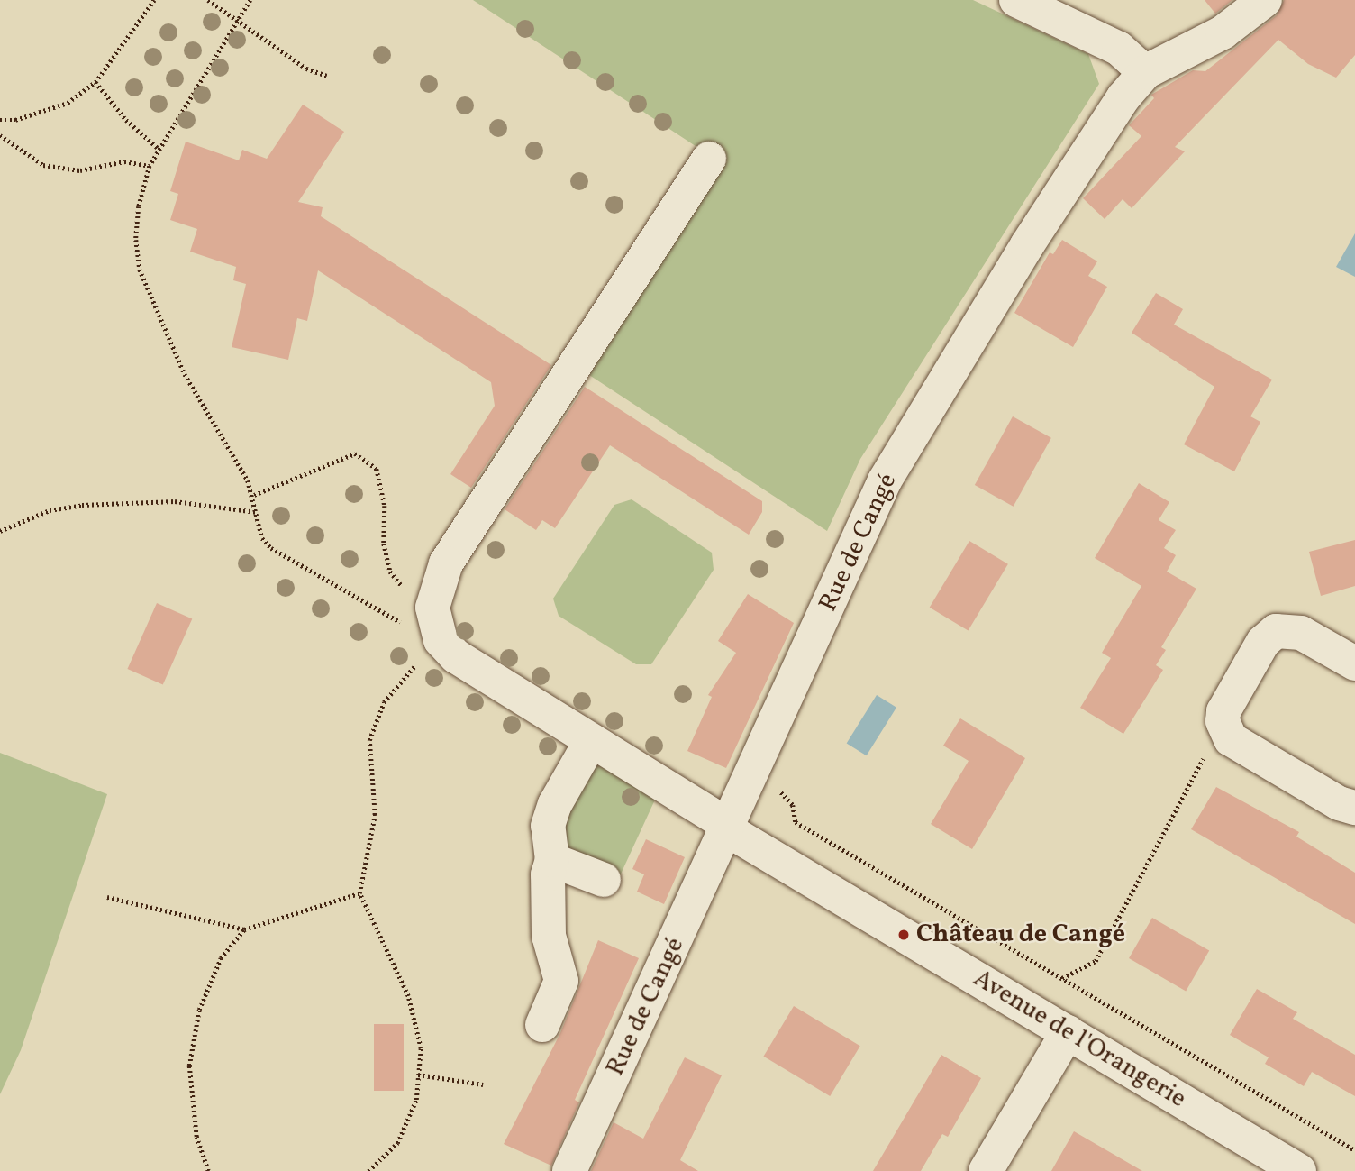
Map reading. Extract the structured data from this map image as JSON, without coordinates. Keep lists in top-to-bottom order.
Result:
{
  "streets": {
    "street": ["Rue de Cangé", "Avenue de l'Orangerie"]
  },
  "crossings": [
    ["Rue de Cangé", "Avenue de l'Orangerie"]
  ],
  "places": ["Château de Cangé"]
}
